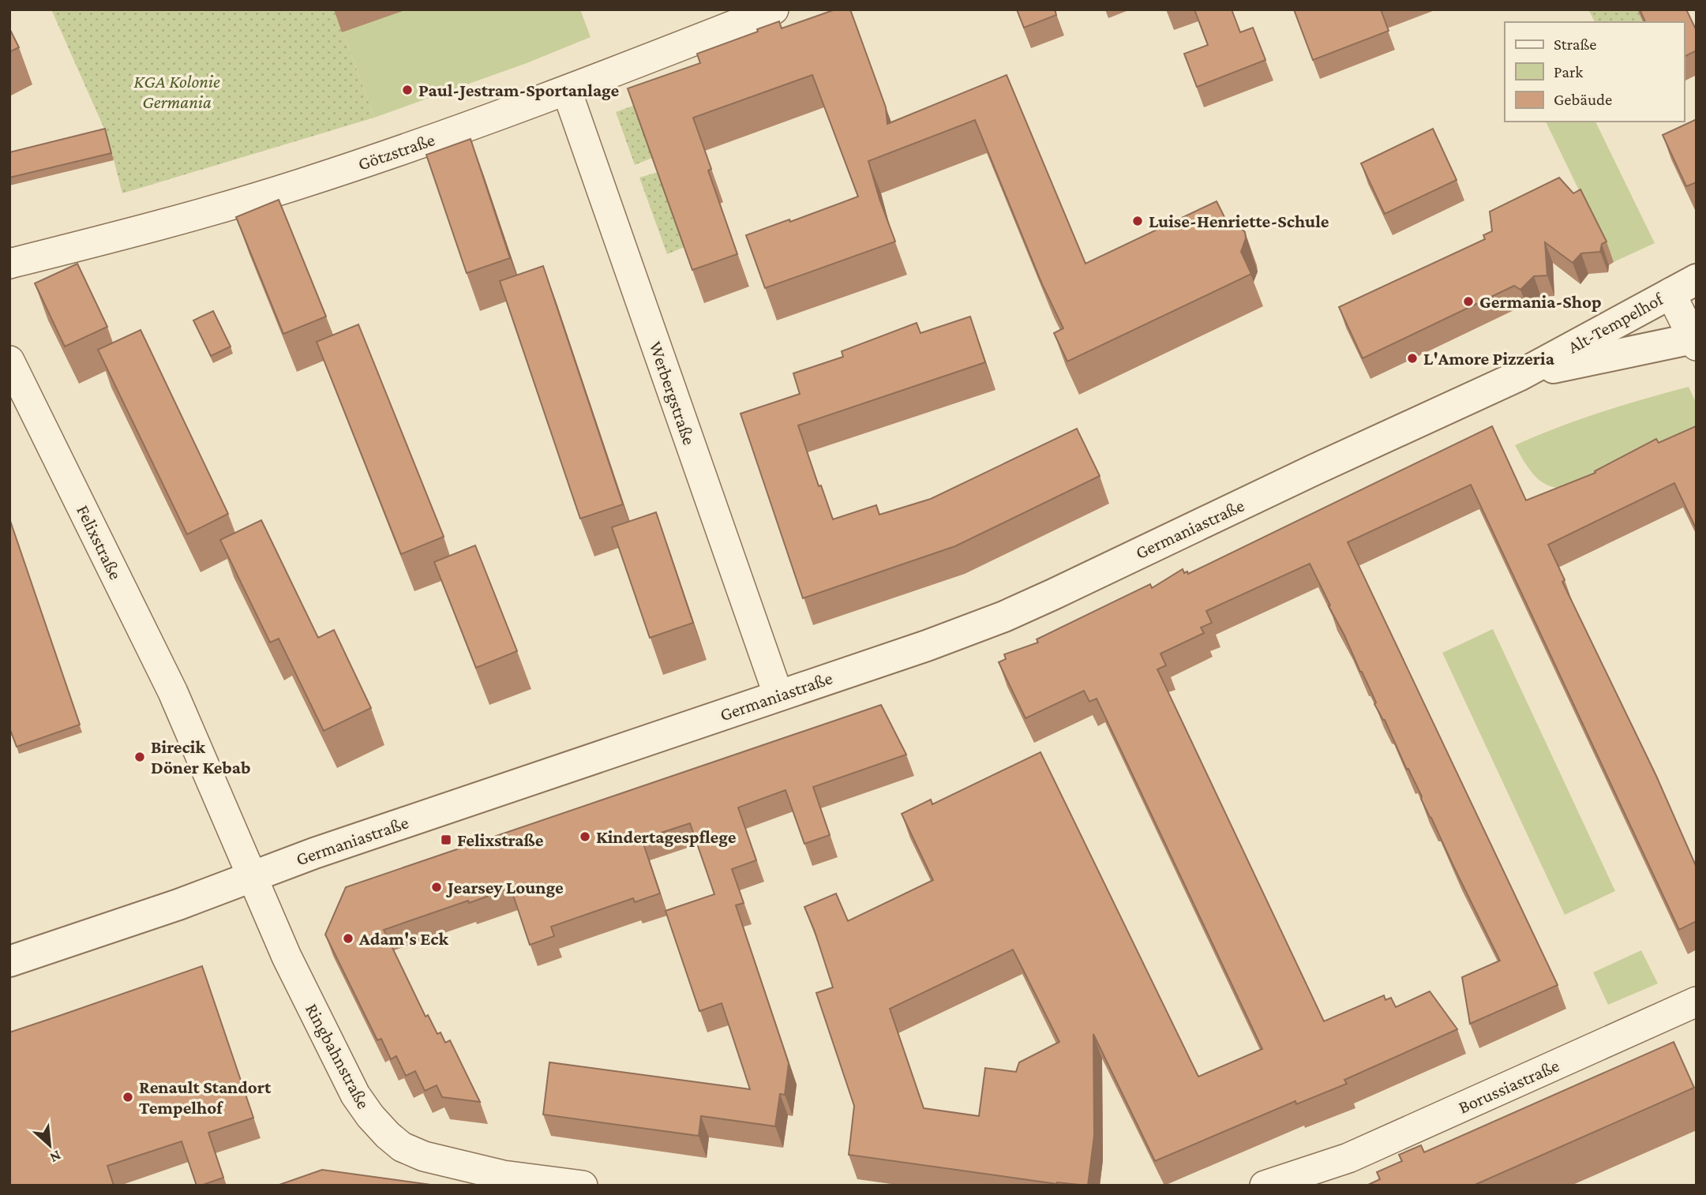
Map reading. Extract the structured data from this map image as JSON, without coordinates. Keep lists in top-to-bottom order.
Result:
{
  "streets": {
    "street": [
      "Götzstraße",
      "Alt-Tempelhof",
      "Werbergstraße",
      "Germaniastraße",
      "Felixstraße",
      "Ringbahnstraße",
      "Borussiastraße"
    ]
  },
  "crossings": [
    ["Götzstraße", "Werbergstraße"],
    ["Alt-Tempelhof", "Germaniastraße"],
    ["Werbergstraße", "Germaniastraße"],
    ["Germaniastraße", "Felixstraße"],
    ["Germaniastraße", "Ringbahnstraße"],
    ["Felixstraße", "Ringbahnstraße"]
  ],
  "parks": ["KGA Kolonie Germania"],
  "places": {
    "other": [
      "Paul-Jestram-Sportanlage",
      "Luise-Henriette-Schule",
      "Germania-Shop",
      "L'Amore Pizzeria",
      "Birecik Döner Kebab",
      "Kindertagespflege",
      "Jearsey Lounge",
      "Adam's Eck",
      "Renault Standort Tempelhof"
    ],
    "transit": ["Felixstraße"]
  },
  "legend": ["Straße", "Park", "Gebäude"],
  "north": "bottom right"
}
